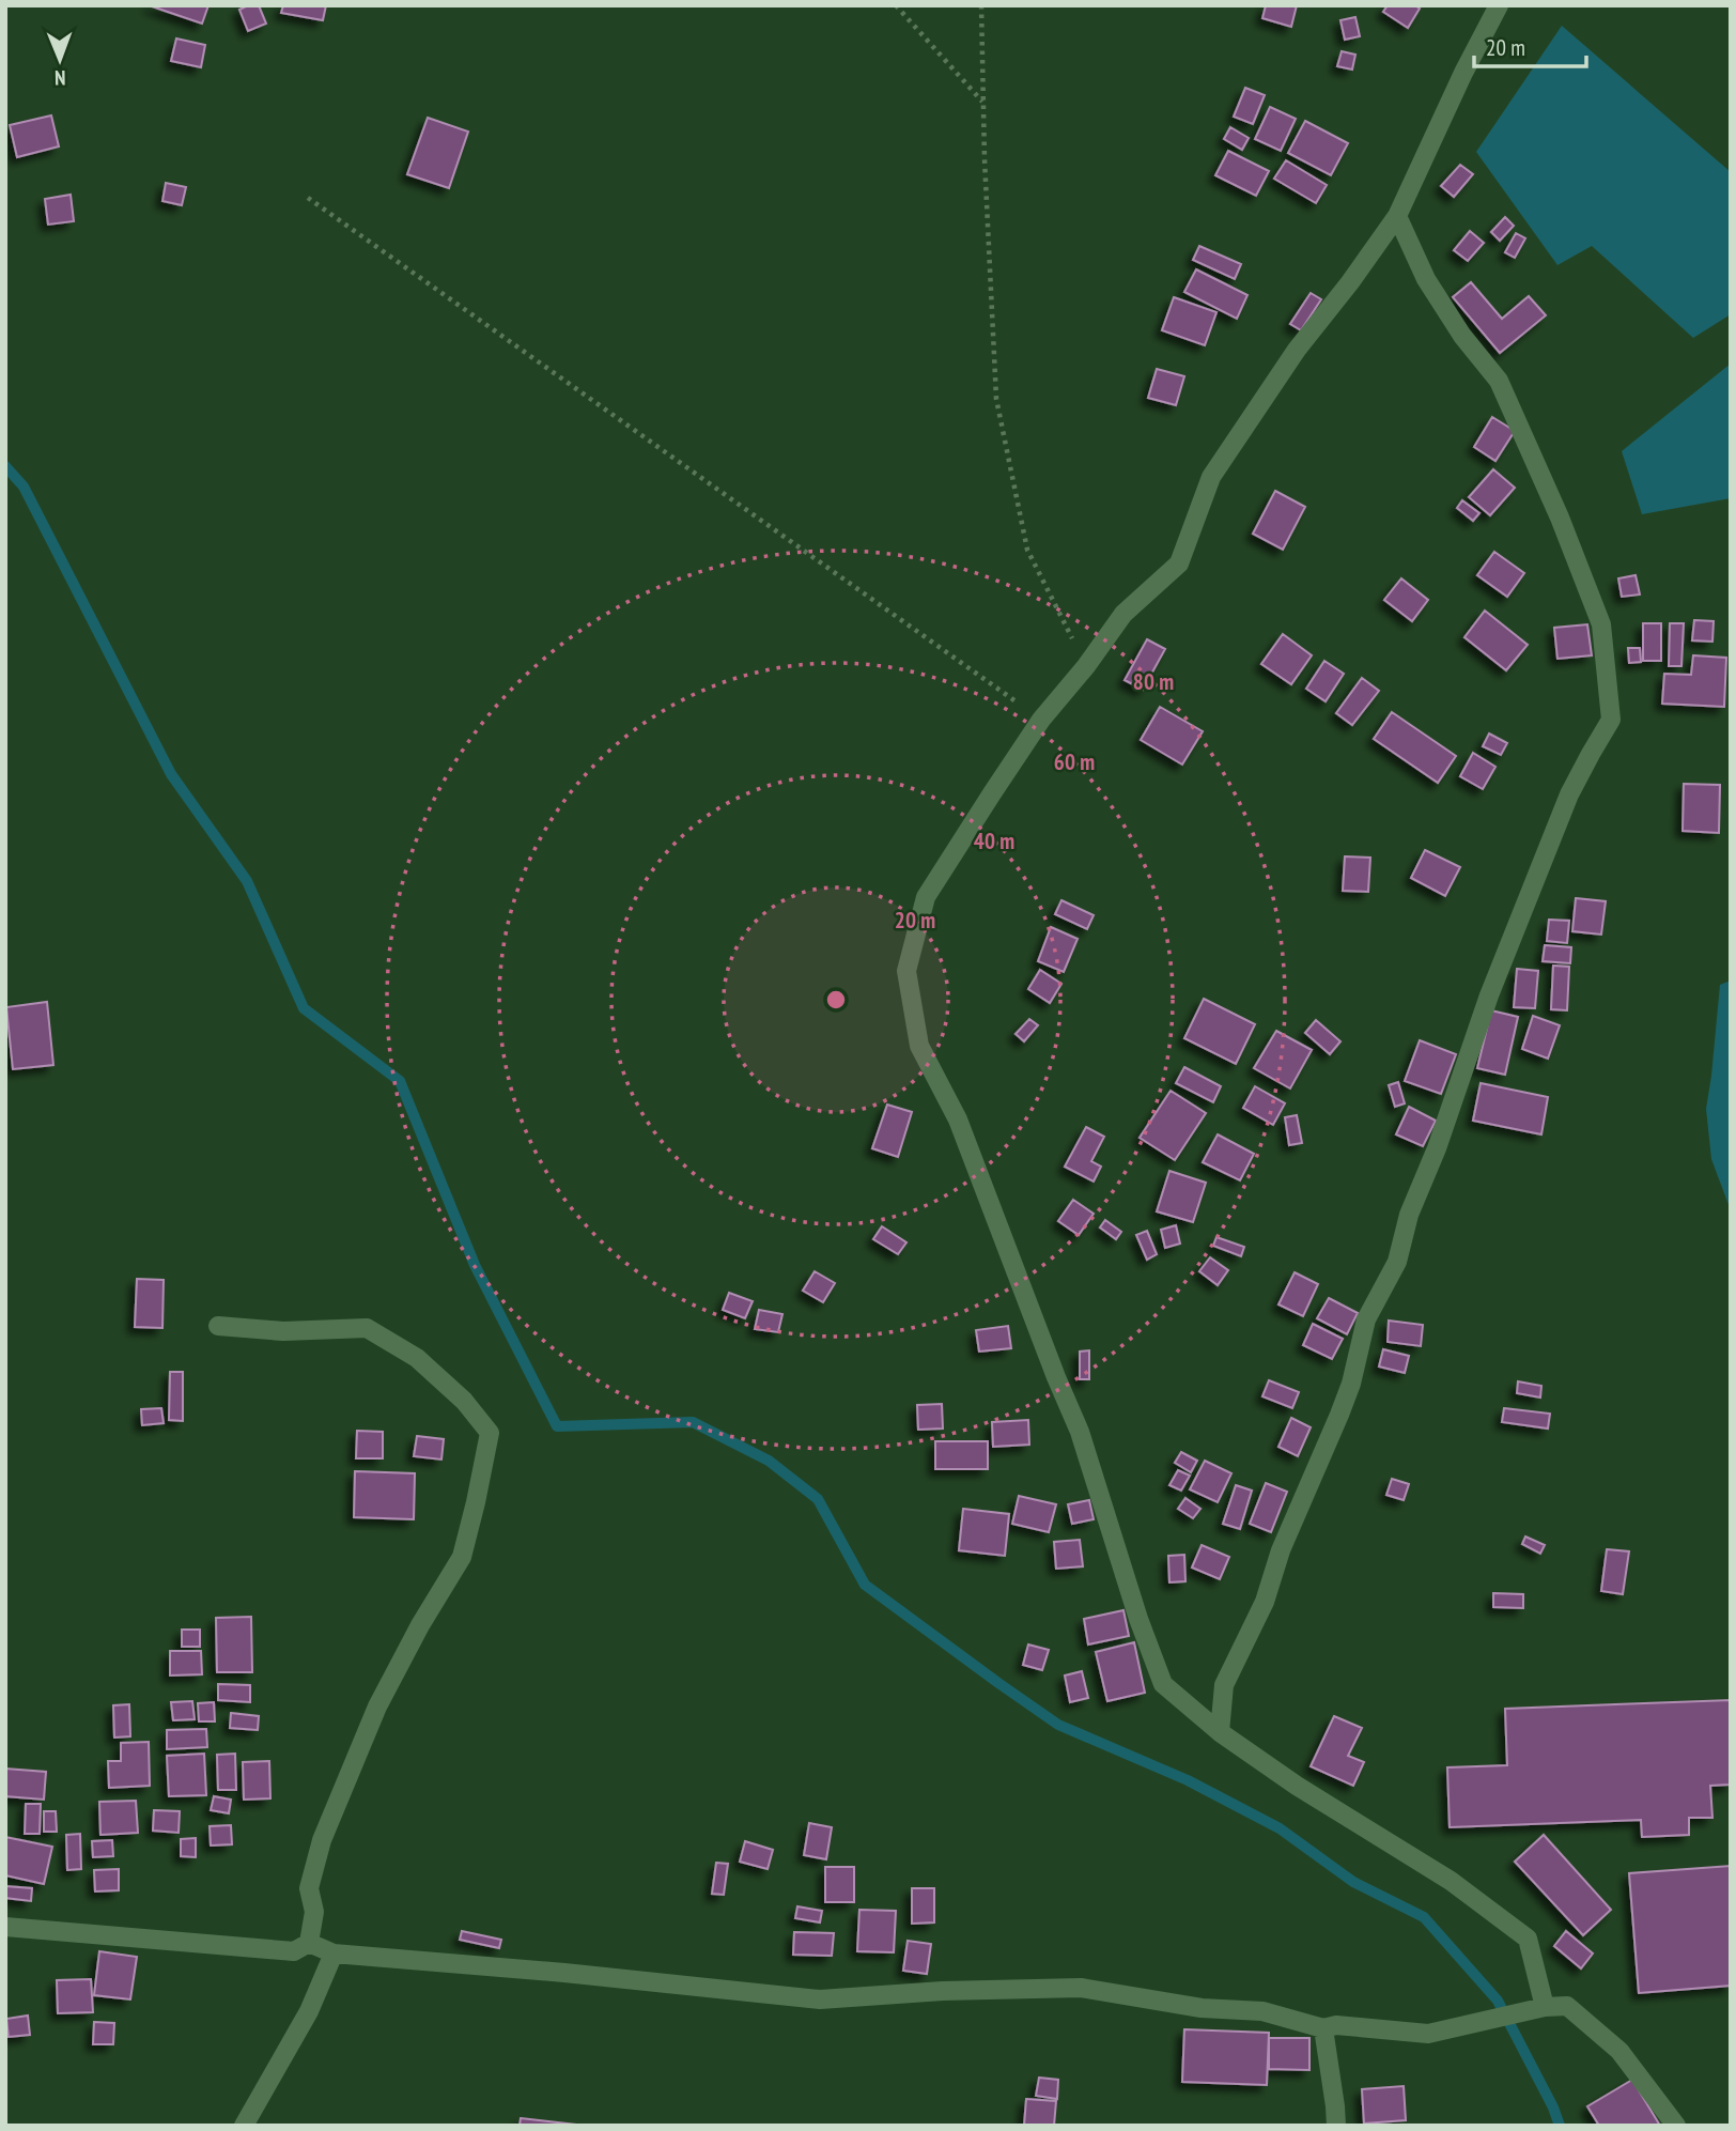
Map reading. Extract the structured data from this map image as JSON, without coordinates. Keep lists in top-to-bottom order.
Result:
{
  "scale_bar": "20 m",
  "north": "bottom",
  "rings": [
    "80 m",
    "60 m",
    "40 m",
    "20 m"
  ]
}
